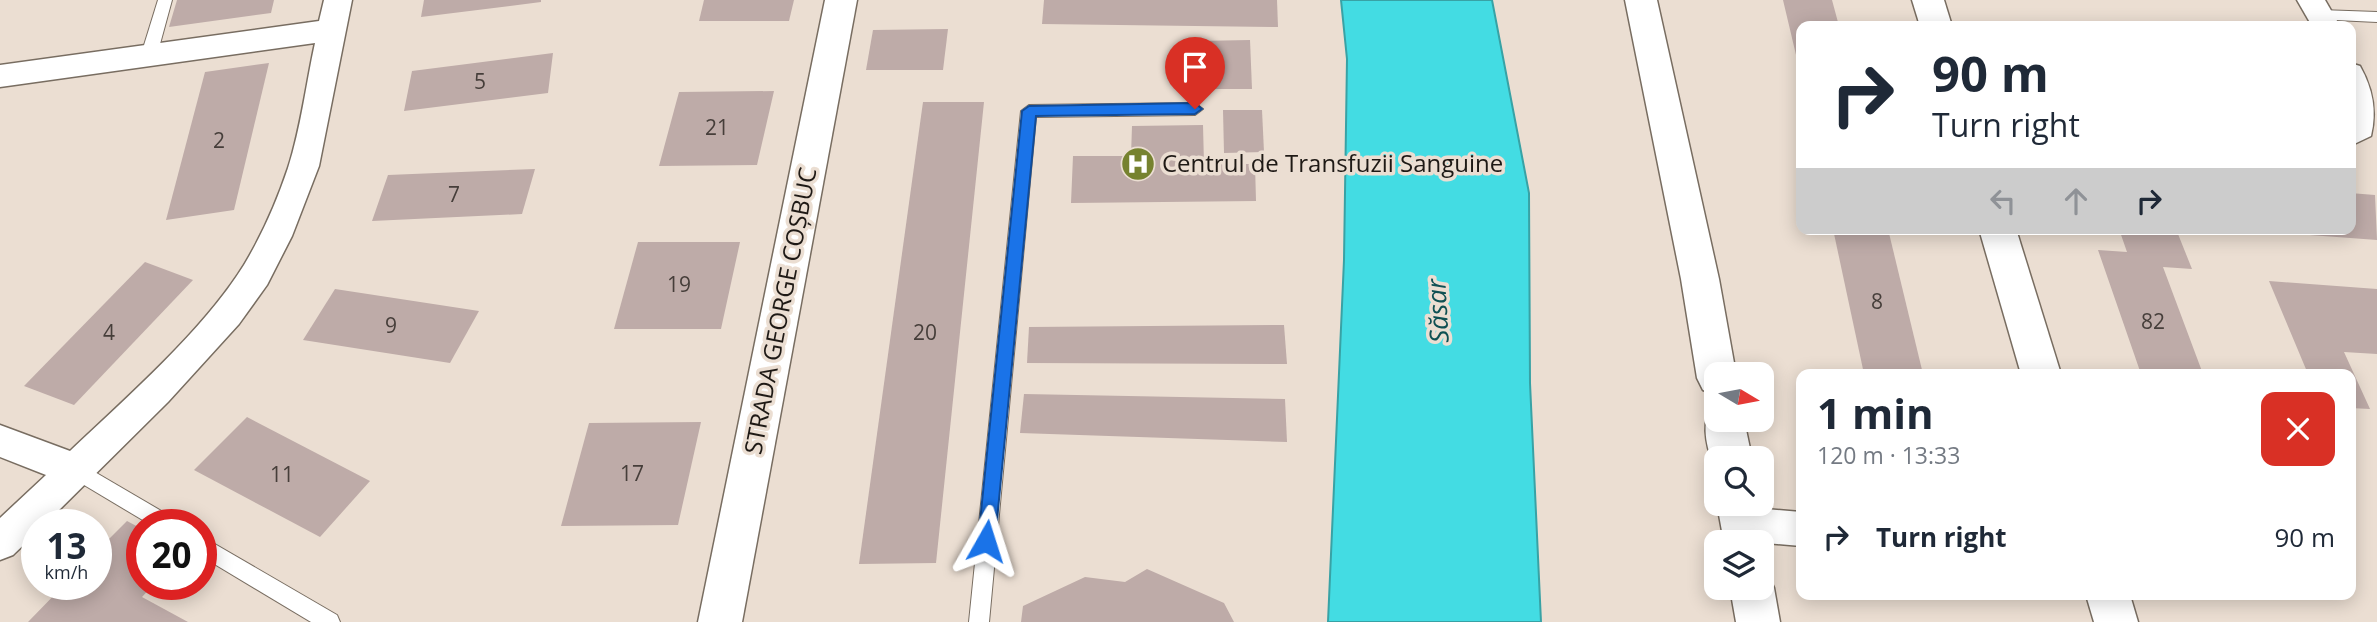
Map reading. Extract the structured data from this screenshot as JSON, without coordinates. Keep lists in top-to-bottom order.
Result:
{
  "streets": {
    "street": ["STRADA GEORGE COȘBUC"]
  },
  "water": ["Săsar"],
  "places": {
    "hospital": ["Centrul de Transfuzii Sanguine"]
  },
  "house_numbers": [
    "5",
    "21",
    "2",
    "7",
    "19",
    "8",
    "82",
    "9",
    "4",
    "20",
    "17",
    "11"
  ],
  "north": "right",
  "page": {
    "turn": ["90 m", "Turn right"],
    "heading": ["1 min", "120 m · 13:33"],
    "list": [
      {
        "name": "Turn right",
        "value": "90 m"
      }
    ],
    "speed": "13 km/h",
    "limit": "20"
  }
}
